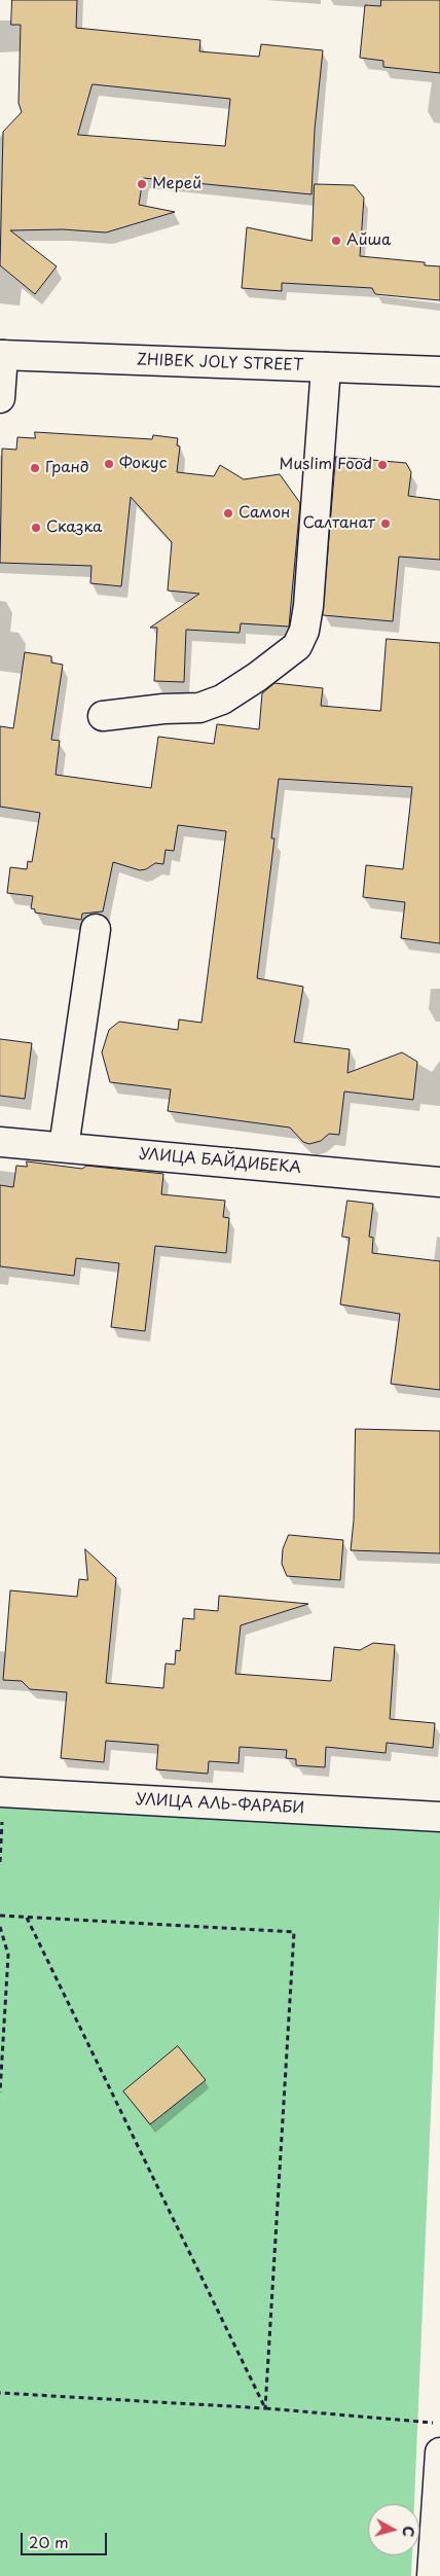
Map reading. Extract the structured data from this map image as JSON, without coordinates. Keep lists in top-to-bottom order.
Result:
{
  "streets": {
    "main road": ["ZHIBEK JOLY STREET", "УЛИЦА БАЙДИБЕКА", "УЛИЦА АЛЬ-ФАРАБИ"]
  },
  "places": [
    "Мерей",
    "Айша",
    "Фокус",
    "Muslim Food",
    "Гранд",
    "Самон",
    "Салтанат",
    "Сказка"
  ],
  "scale_bar": "20 m",
  "north": "right"
}
